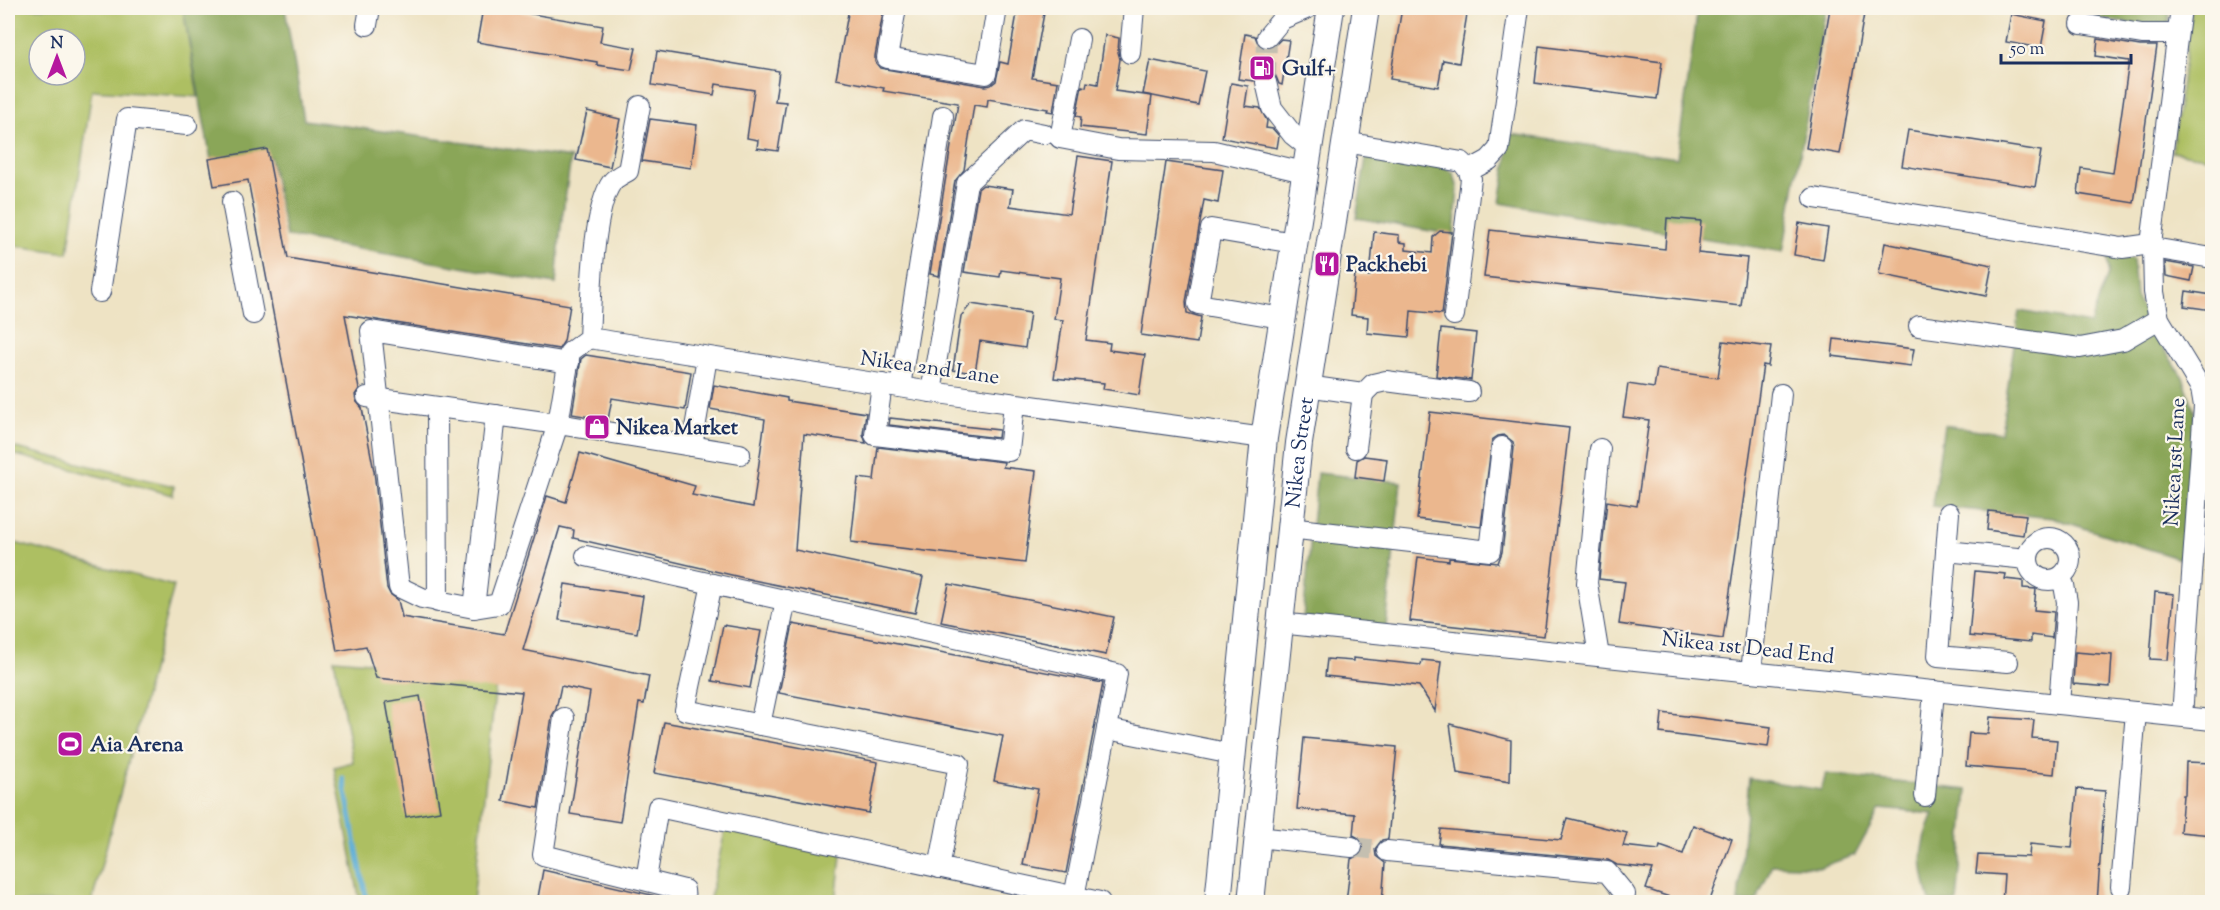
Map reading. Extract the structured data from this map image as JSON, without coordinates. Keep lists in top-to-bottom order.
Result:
{
  "streets": {
    "main road": ["Nikea Street"],
    "street": ["Nikea 2nd Lane", "Nikea 1st Lane", "Nikea 1st Dead End"]
  },
  "crossings": [
    ["Nikea 2nd Lane", "Nikea Street"],
    ["Nikea Street", "Nikea 1st Dead End"],
    ["Nikea 1st Lane", "Nikea 1st Dead End"]
  ],
  "places": {
    "fuel station": ["Gulf+"],
    "restaurant": ["Packhebi"],
    "shop": ["Nikea Market"],
    "sports": ["Aia Arena"]
  },
  "scale_bar": "50 m",
  "north": "top"
}
